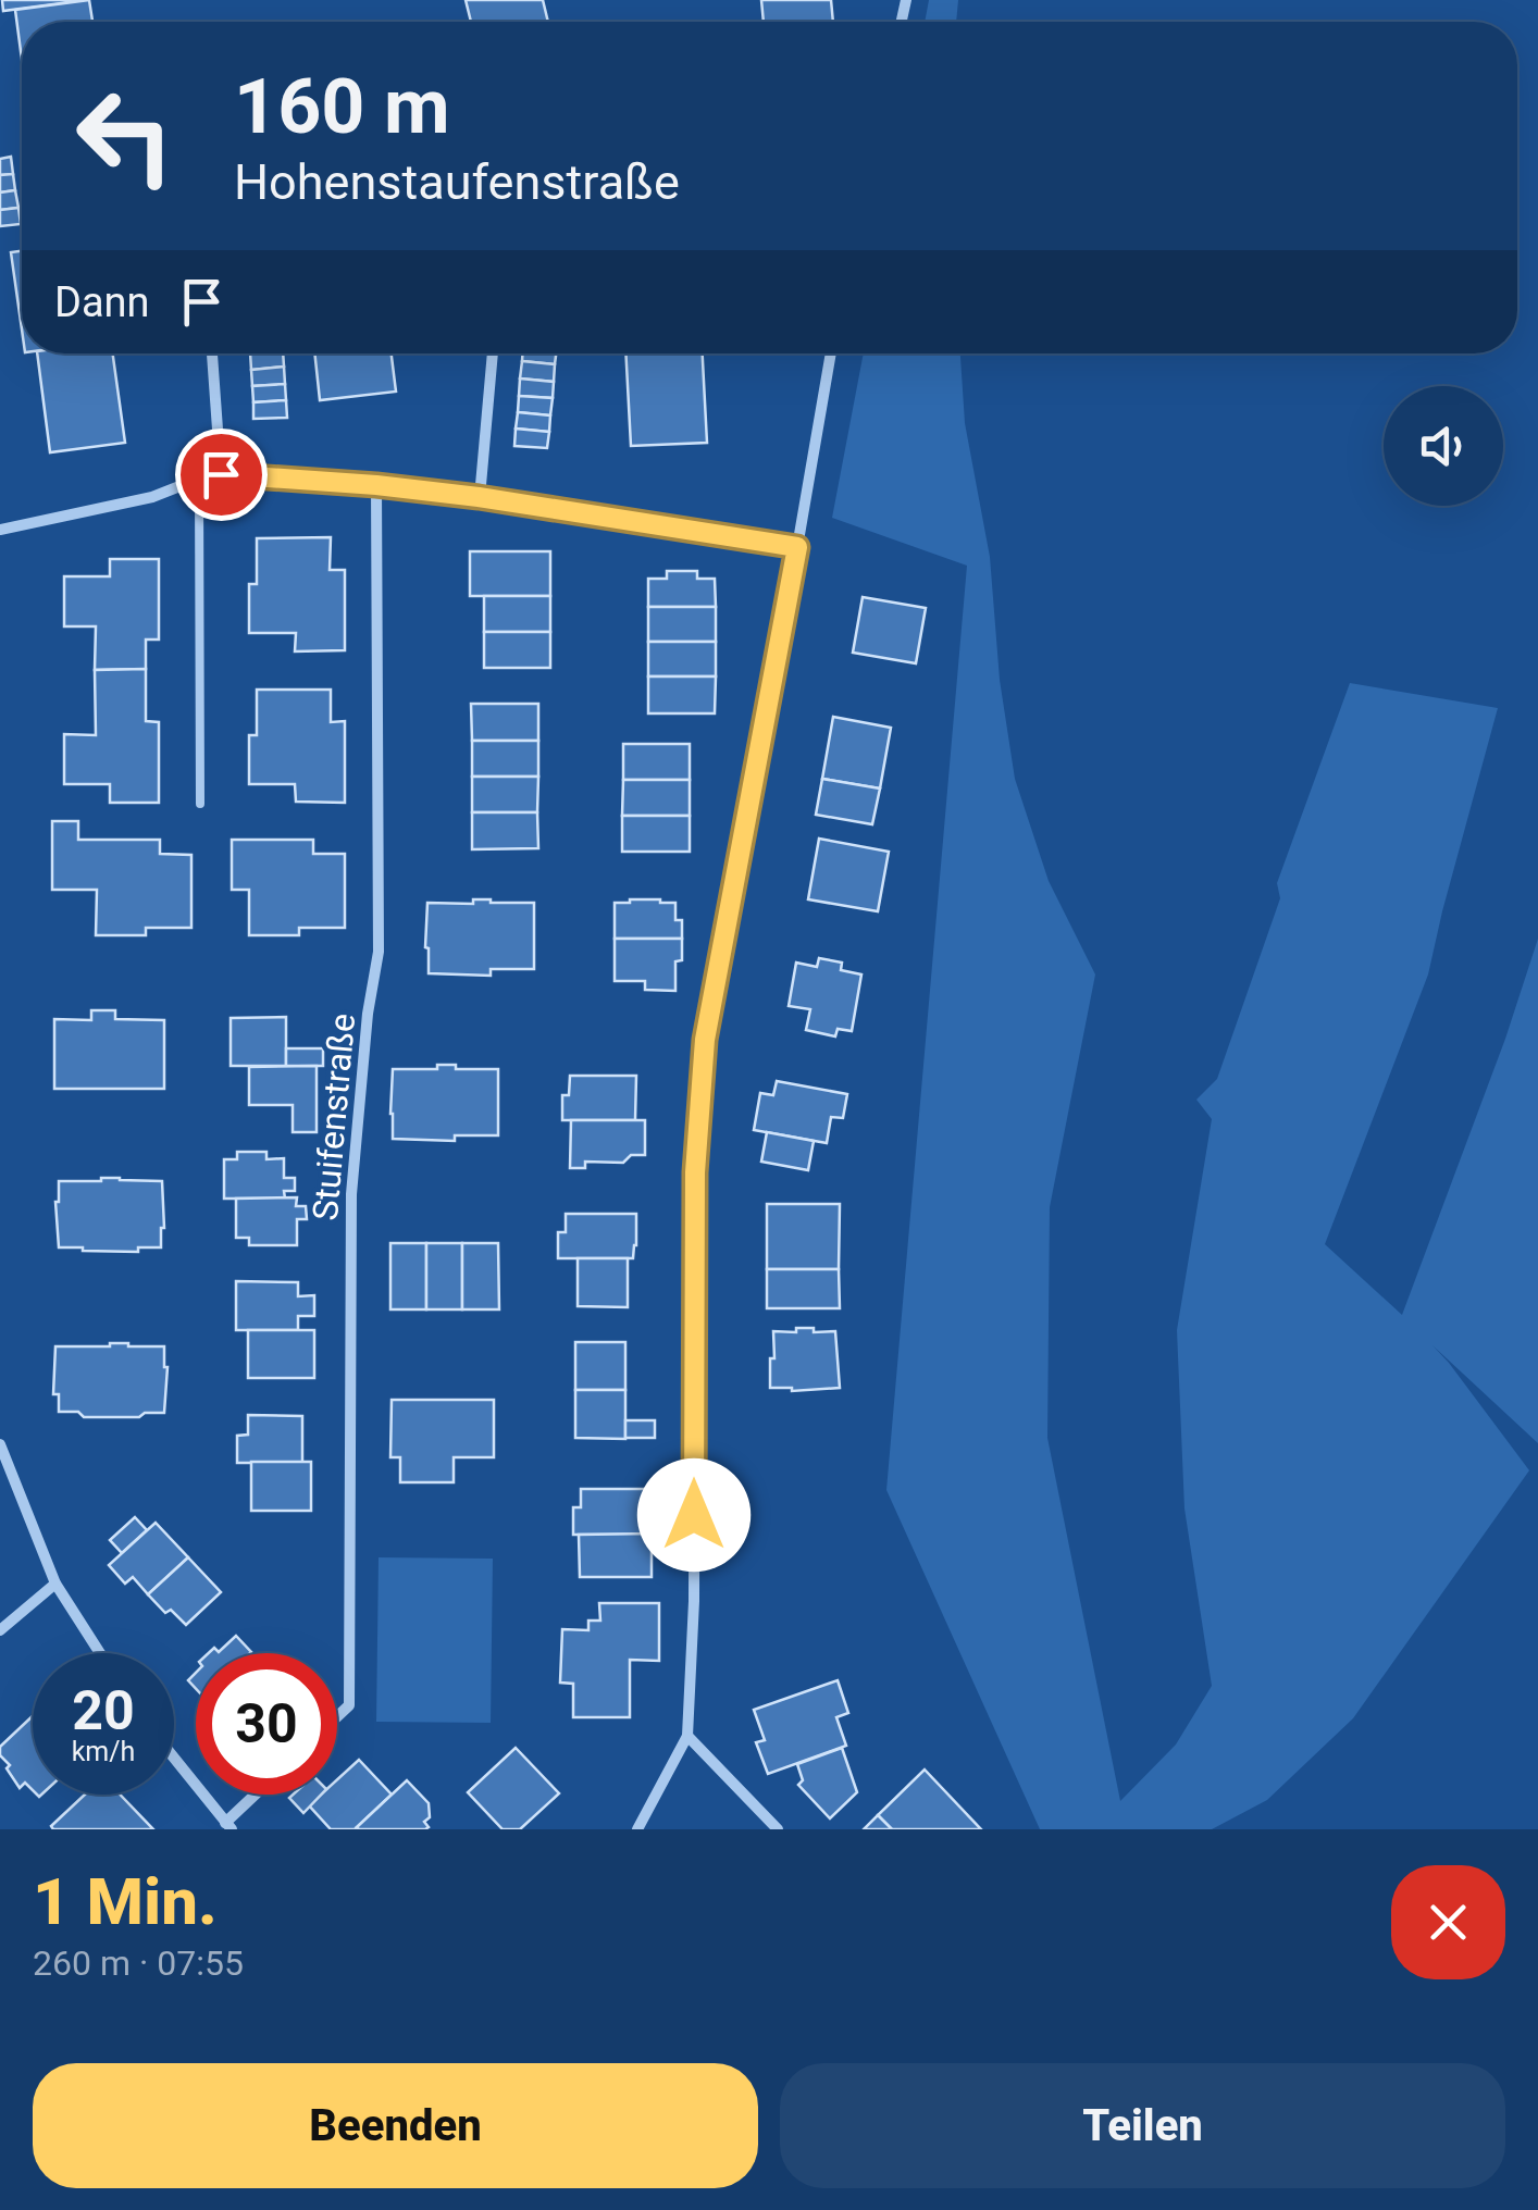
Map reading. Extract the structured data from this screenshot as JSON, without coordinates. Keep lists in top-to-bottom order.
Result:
{
  "streets": {
    "street": ["Stuifenstraße"]
  },
  "page": {
    "turn": ["160 m", "Hohenstaufenstraße"],
    "then": "Dann",
    "speed": "20 km/h",
    "limit": "30",
    "heading": ["1 Min.", "260 m · 07:55"],
    "buttons": ["Beenden", "Teilen"]
  }
}
